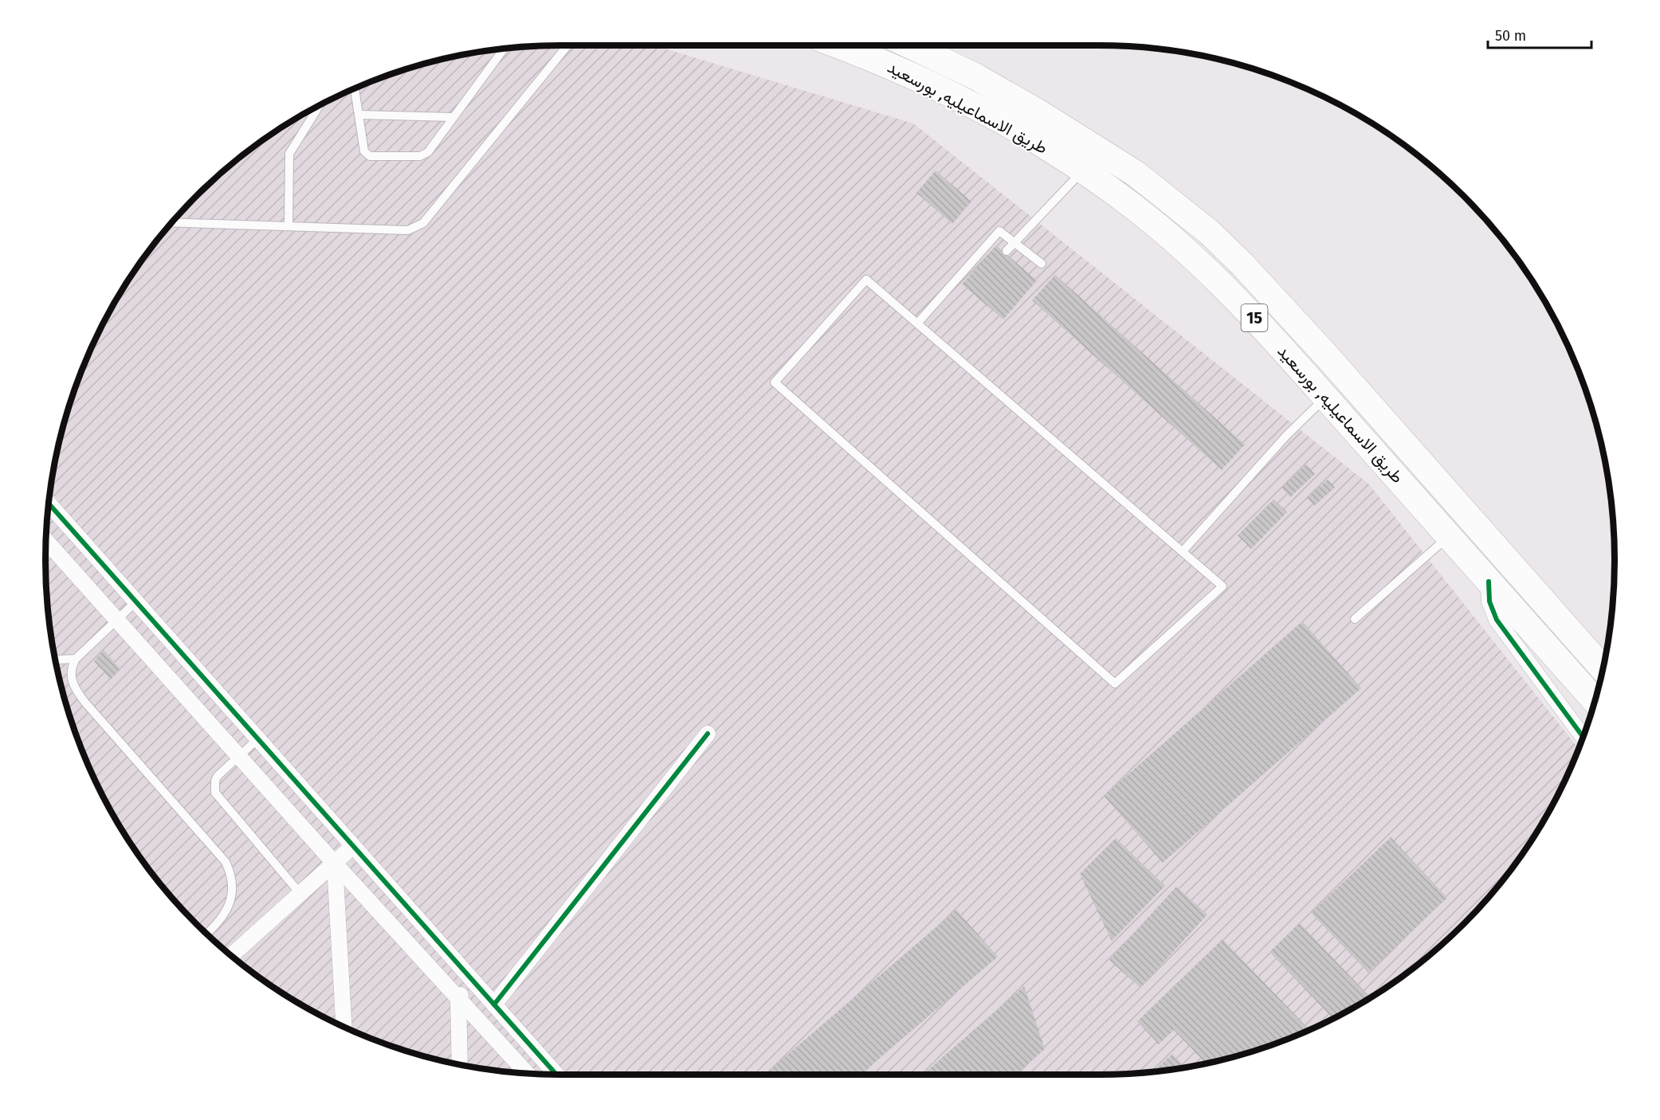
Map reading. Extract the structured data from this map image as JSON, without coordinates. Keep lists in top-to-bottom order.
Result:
{
  "streets": {
    "highway": ["طريق الاسماعيليه, بورسعيد", "15"]
  },
  "scale_bar": "50 m"
}
